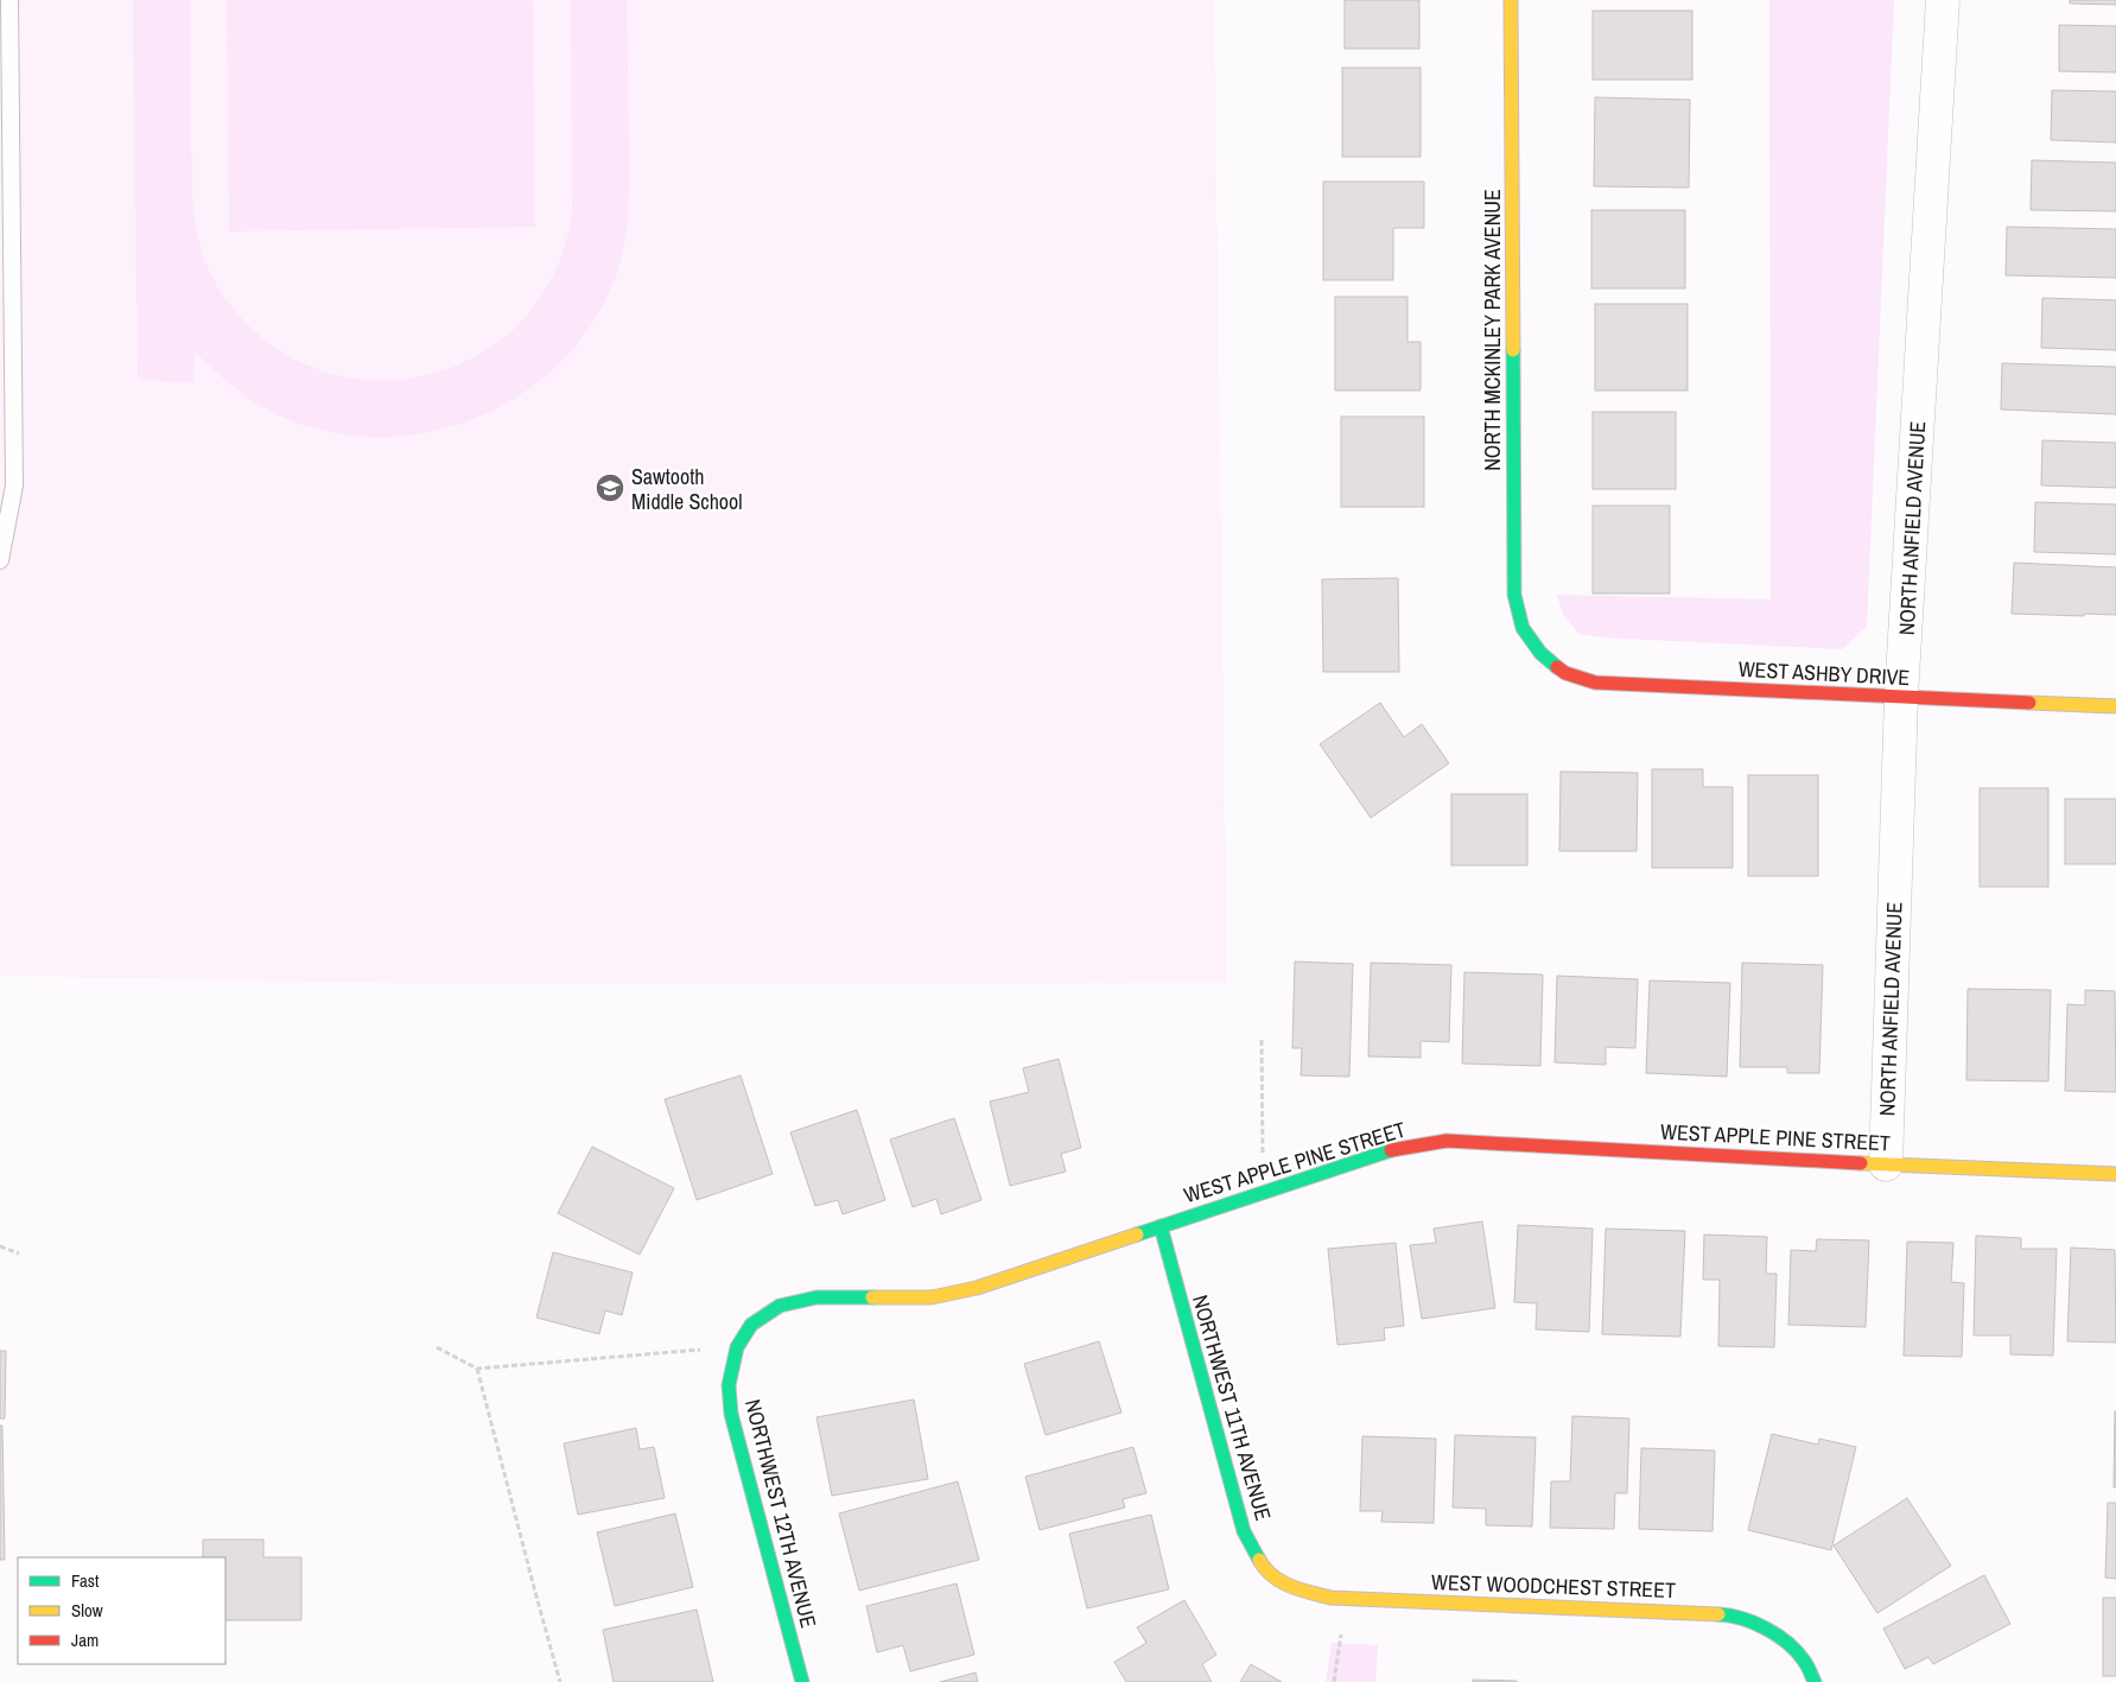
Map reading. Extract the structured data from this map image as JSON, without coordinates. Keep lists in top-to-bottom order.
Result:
{
  "streets": {
    "street": [
      "NORTH MCKINLEY PARK AVENUE",
      "NORTH ANFIELD AVENUE",
      "WEST ASHBY DRIVE",
      "WEST APPLE PINE STREET",
      "NORTHWEST 11TH AVENUE",
      "NORTHWEST 12TH AVENUE",
      "WEST WOODCHEST STREET"
    ]
  },
  "crossings": [
    ["NORTH MCKINLEY PARK AVENUE", "WEST ASHBY DRIVE"],
    ["NORTH ANFIELD AVENUE", "WEST ASHBY DRIVE"],
    ["NORTH ANFIELD AVENUE", "WEST APPLE PINE STREET"],
    ["WEST APPLE PINE STREET", "NORTHWEST 11TH AVENUE"],
    ["WEST APPLE PINE STREET", "NORTHWEST 12TH AVENUE"],
    ["NORTHWEST 11TH AVENUE", "WEST WOODCHEST STREET"]
  ],
  "places": {
    "school or university": ["Sawtooth Middle School"]
  },
  "legend": ["Fast", "Slow", "Jam"]
}
